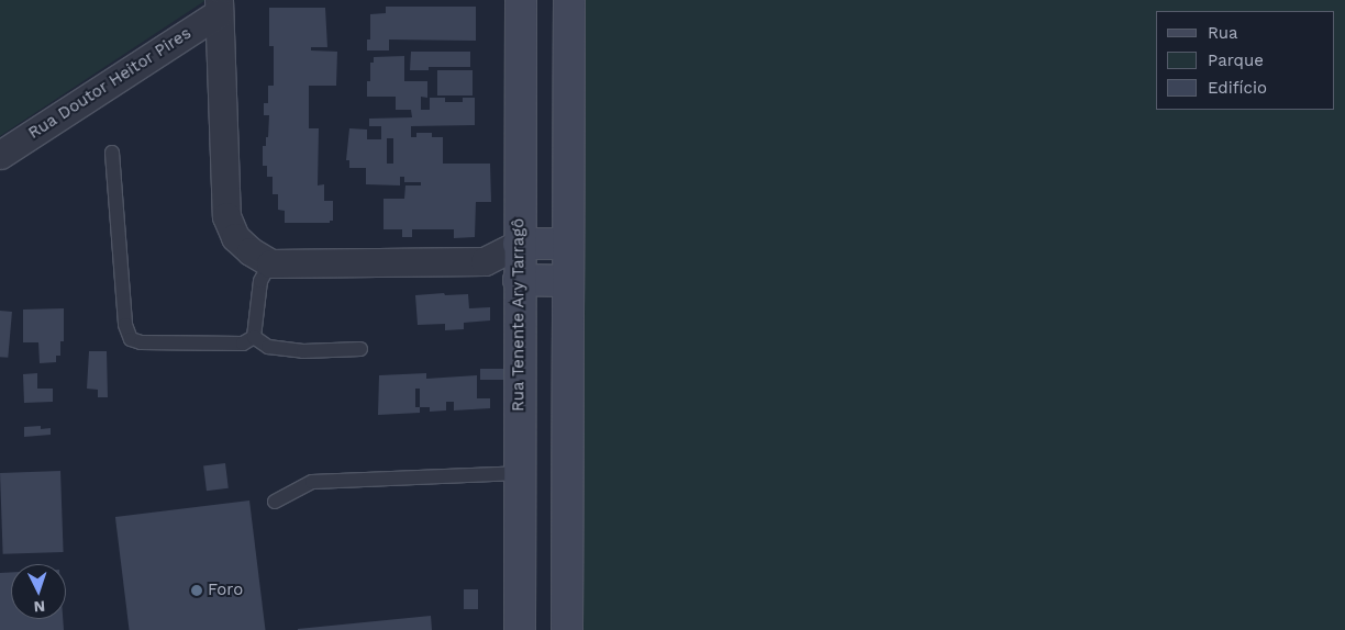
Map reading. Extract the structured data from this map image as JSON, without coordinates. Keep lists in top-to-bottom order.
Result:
{
  "streets": {
    "main road": ["Rua Tenente Ary Tarragô"],
    "street": ["Rua Doutor Heitor Pires"]
  },
  "places": ["Foro"],
  "legend": ["Rua", "Parque", "Edifício"],
  "north": "bottom"
}
